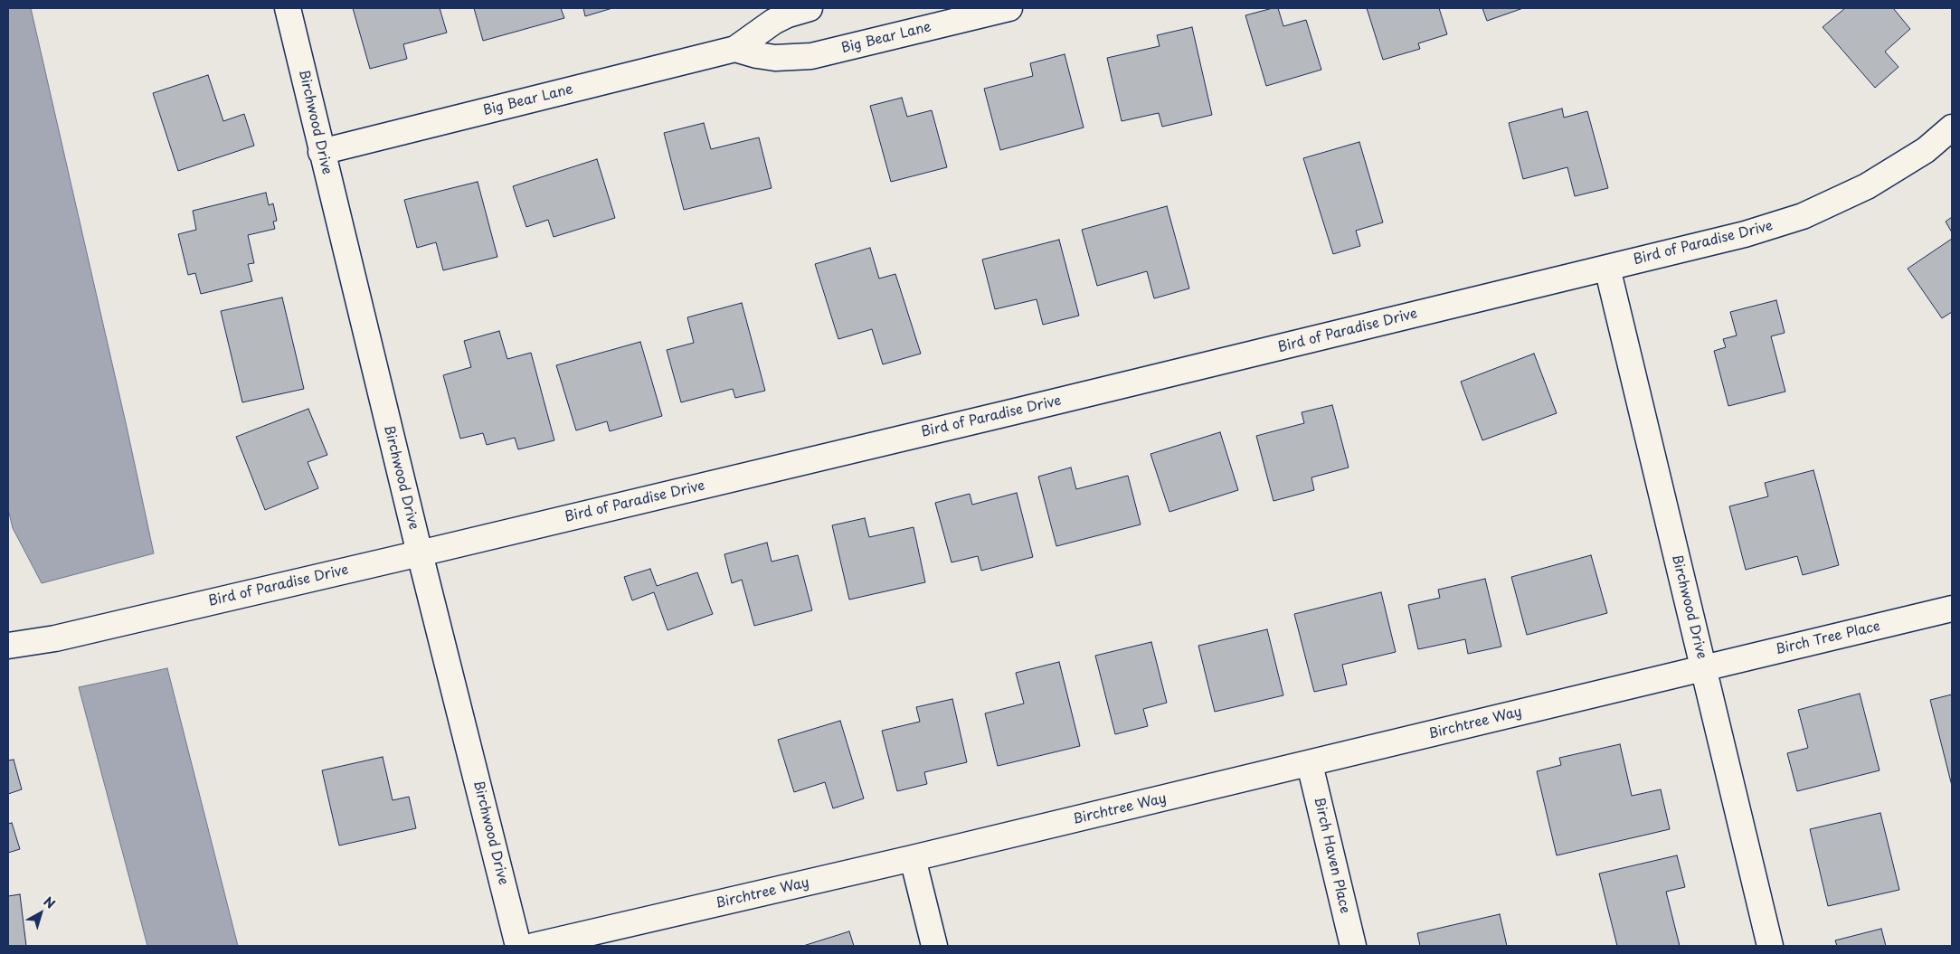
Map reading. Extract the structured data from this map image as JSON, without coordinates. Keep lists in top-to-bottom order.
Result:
{
  "streets": {
    "street": [
      "Big Bear Lane",
      "Birchwood Drive",
      "Bird of Paradise Drive",
      "Birch Tree Place",
      "Birchtree Way",
      "Birch Haven Place"
    ]
  },
  "crossings": [
    ["Big Bear Lane", "Birchwood Drive"],
    ["Birchwood Drive", "Bird of Paradise Drive"],
    ["Birchwood Drive", "Birch Tree Place"],
    ["Birchwood Drive", "Birchtree Way"],
    ["Birch Tree Place", "Birchtree Way"],
    ["Birchtree Way", "Birch Haven Place"]
  ],
  "north": "top right"
}
